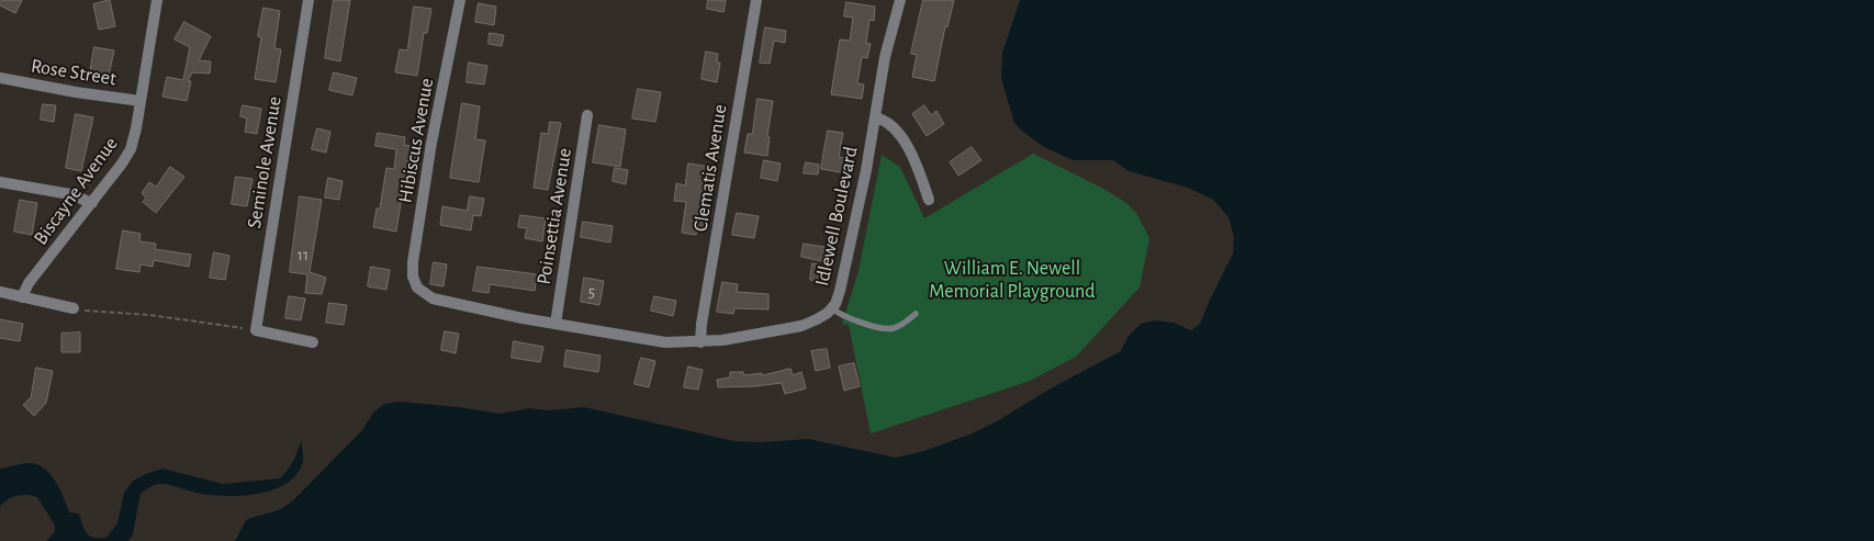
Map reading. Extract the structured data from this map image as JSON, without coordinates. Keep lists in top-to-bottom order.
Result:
{
  "streets": {
    "street": [
      "Rose Street",
      "Hibiscus Avenue",
      "Seminole Avenue",
      "Clematis Avenue",
      "Biscayne Avenue",
      "Poinsettia Avenue",
      "Idlewell Boulevard"
    ]
  },
  "crossings": [
    ["Rose Street", "Biscayne Avenue"],
    ["Hibiscus Avenue", "Idlewell Boulevard"],
    ["Clematis Avenue", "Idlewell Boulevard"],
    ["Poinsettia Avenue", "Idlewell Boulevard"]
  ],
  "parks": ["William E. Newell Memorial Playground"],
  "house_numbers": ["11", "5"]
}
